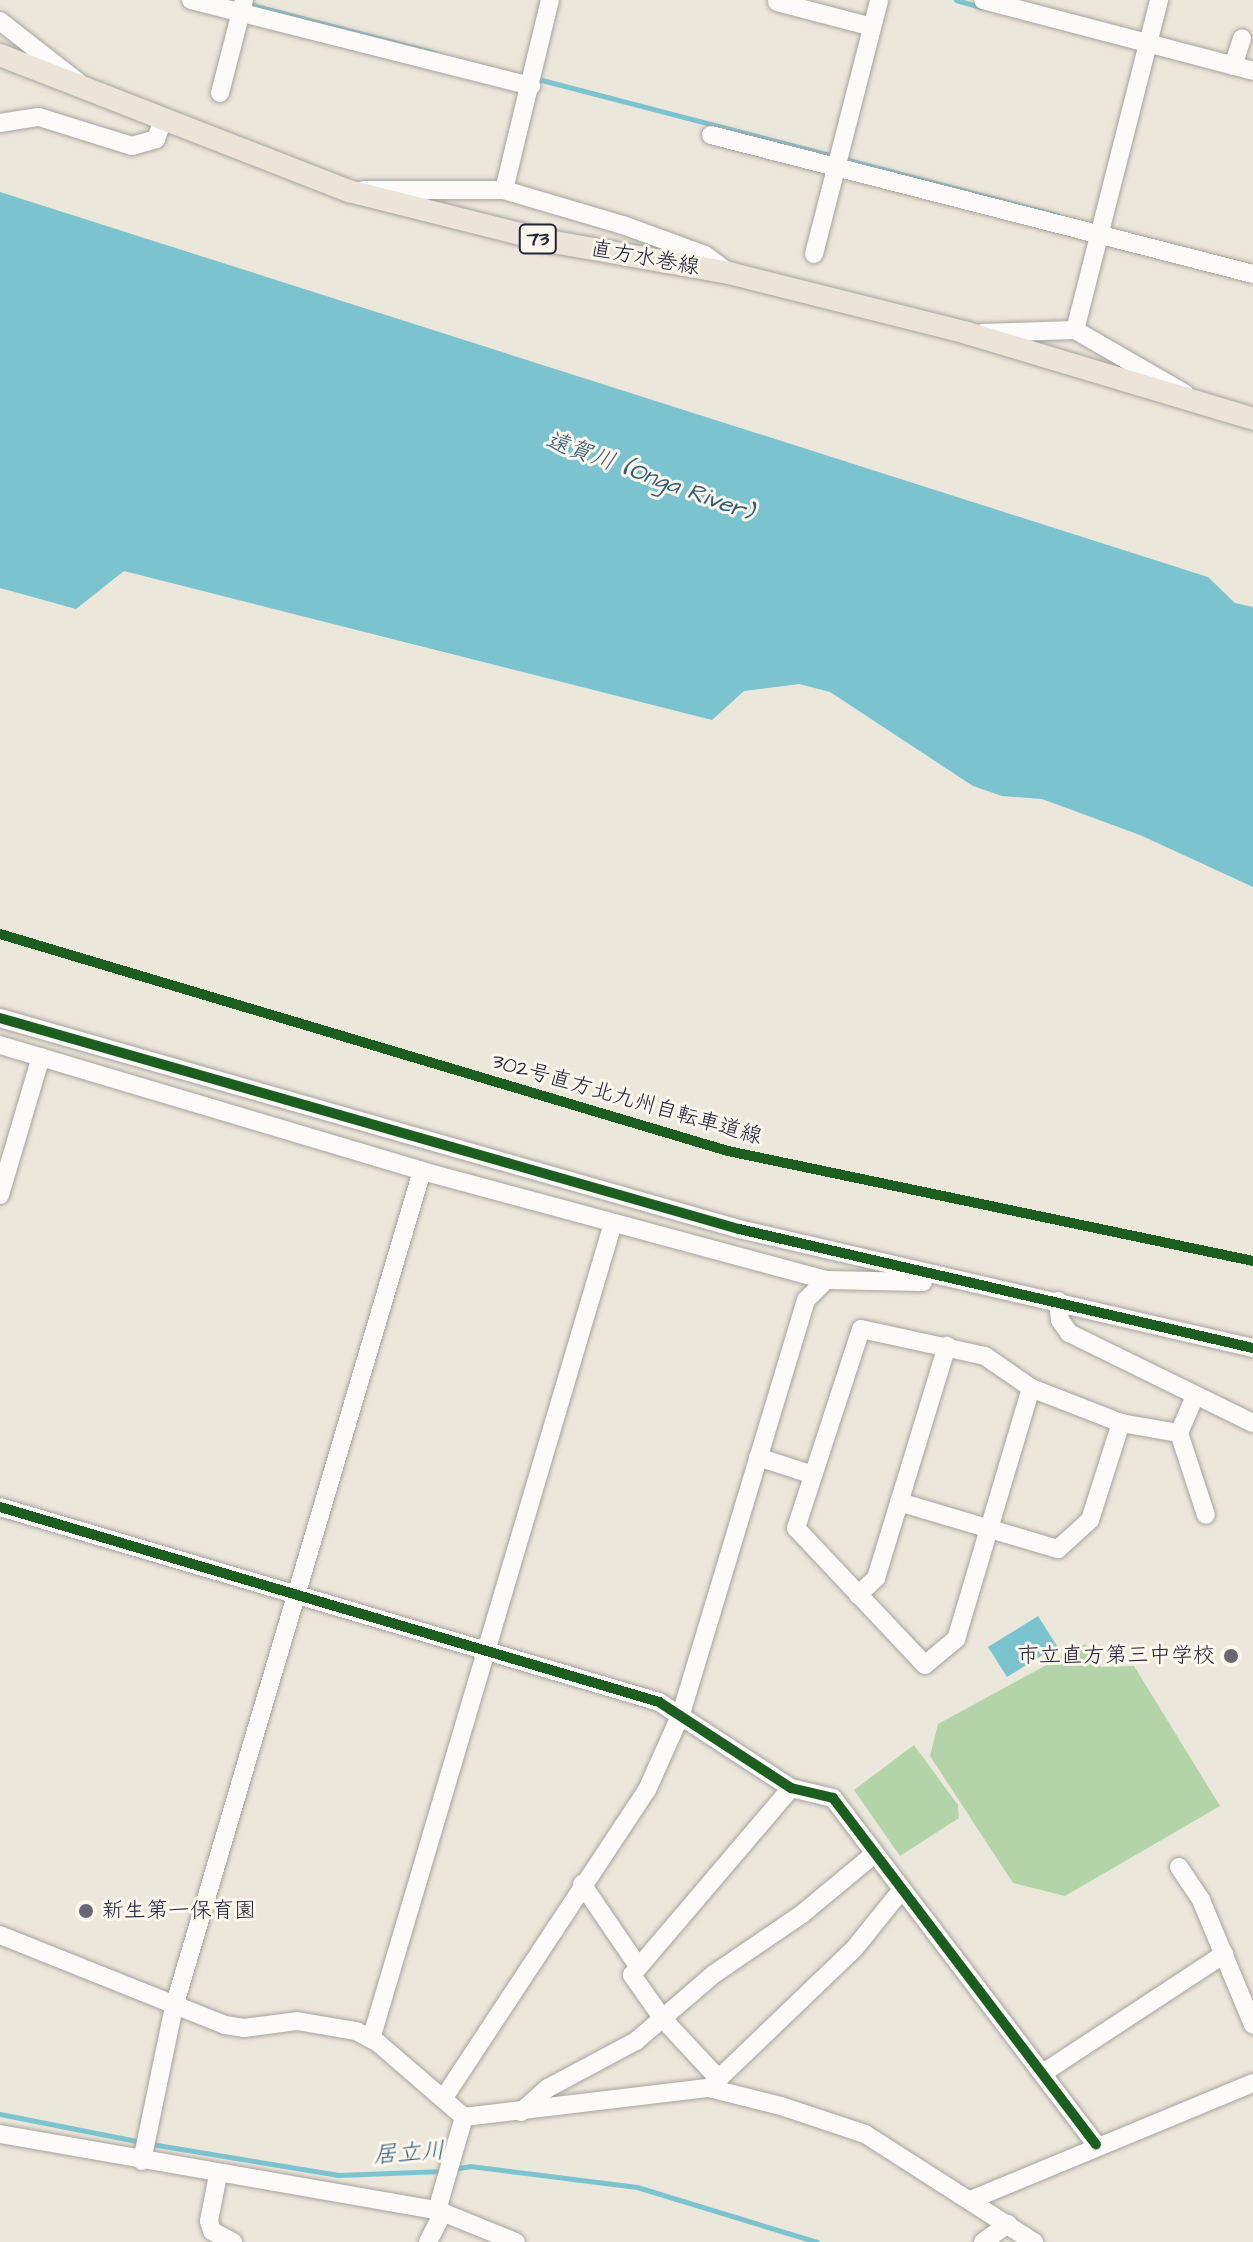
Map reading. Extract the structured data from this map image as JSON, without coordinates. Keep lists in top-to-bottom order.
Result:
{
  "streets": {
    "main road": ["73", "直方水巻線"],
    "cycle path": ["302号直方北九州自転車道線"]
  },
  "water": ["遠賀川 (Onga River)", "居立川"],
  "places": ["市立直方第三中学校", "新生第一保育園"]
}
